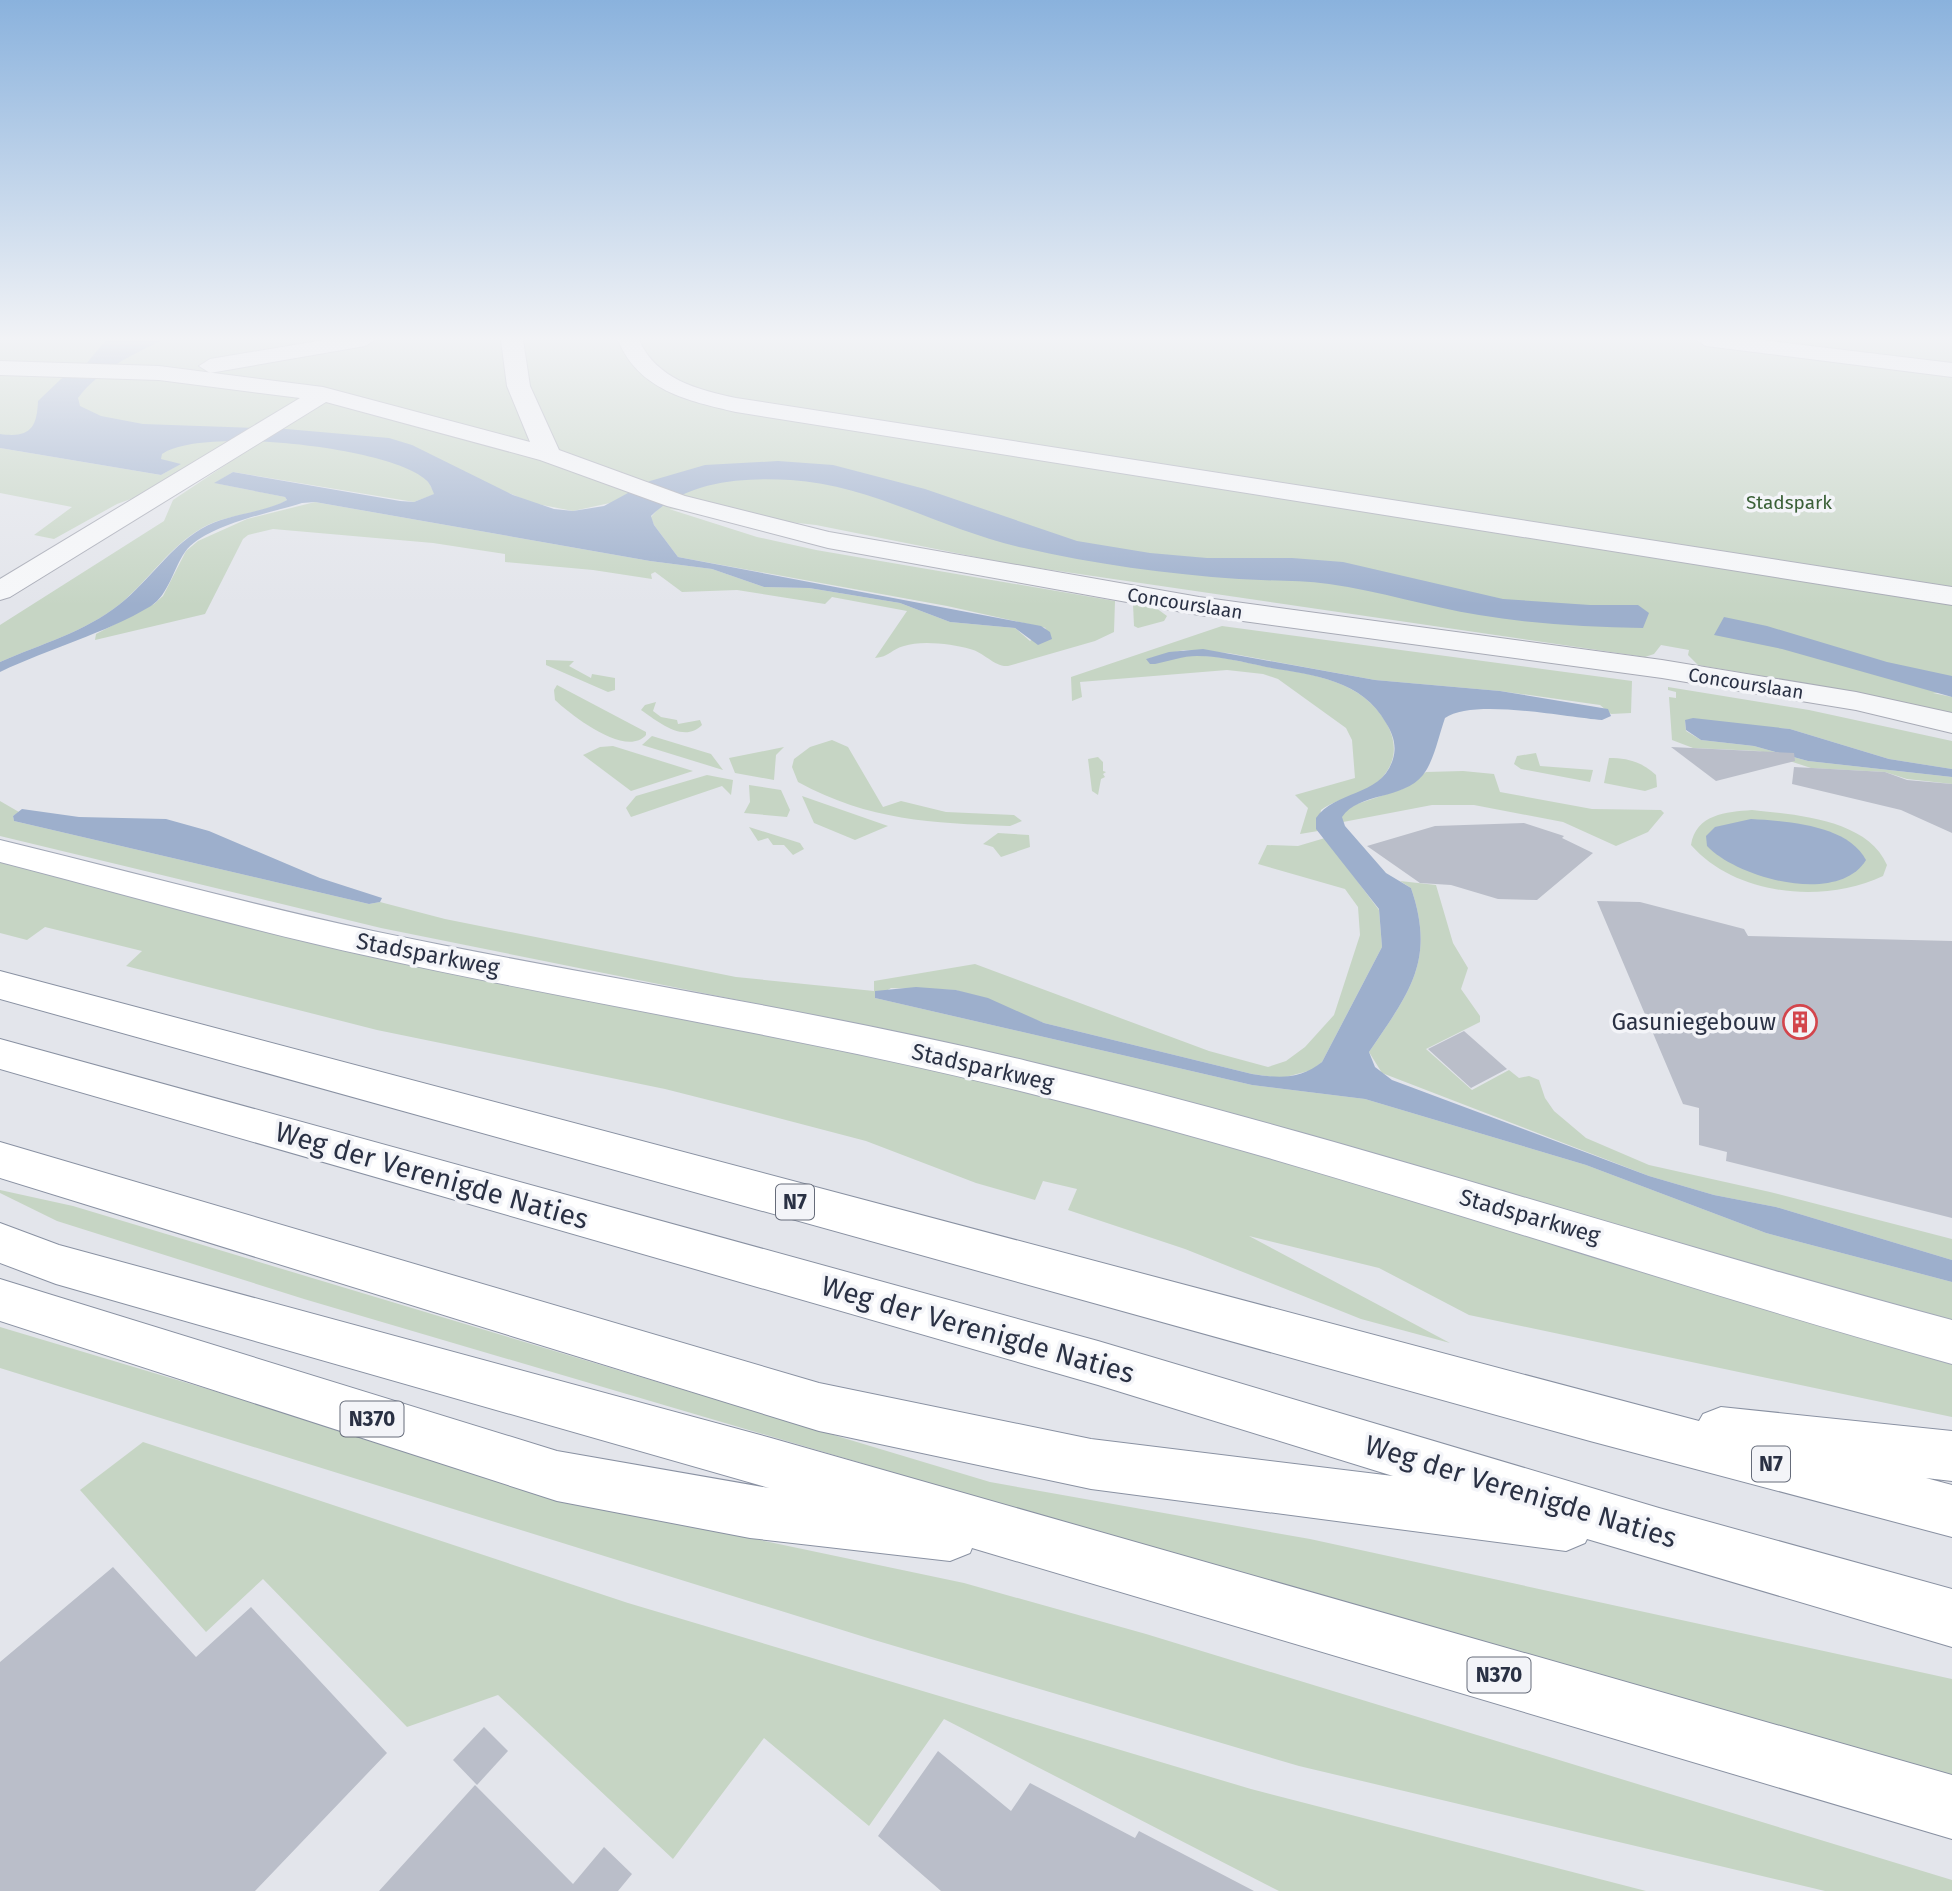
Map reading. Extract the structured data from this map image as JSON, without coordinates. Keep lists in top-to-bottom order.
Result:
{
  "streets": {
    "main road": [
      "Stadsparkweg",
      "Weg der Verenigde Naties",
      "N7",
      "N370"
    ],
    "street": ["Concourslaan"]
  },
  "parks": ["Stadspark"],
  "places": {
    "building": ["Gasuniegebouw"]
  }
}
